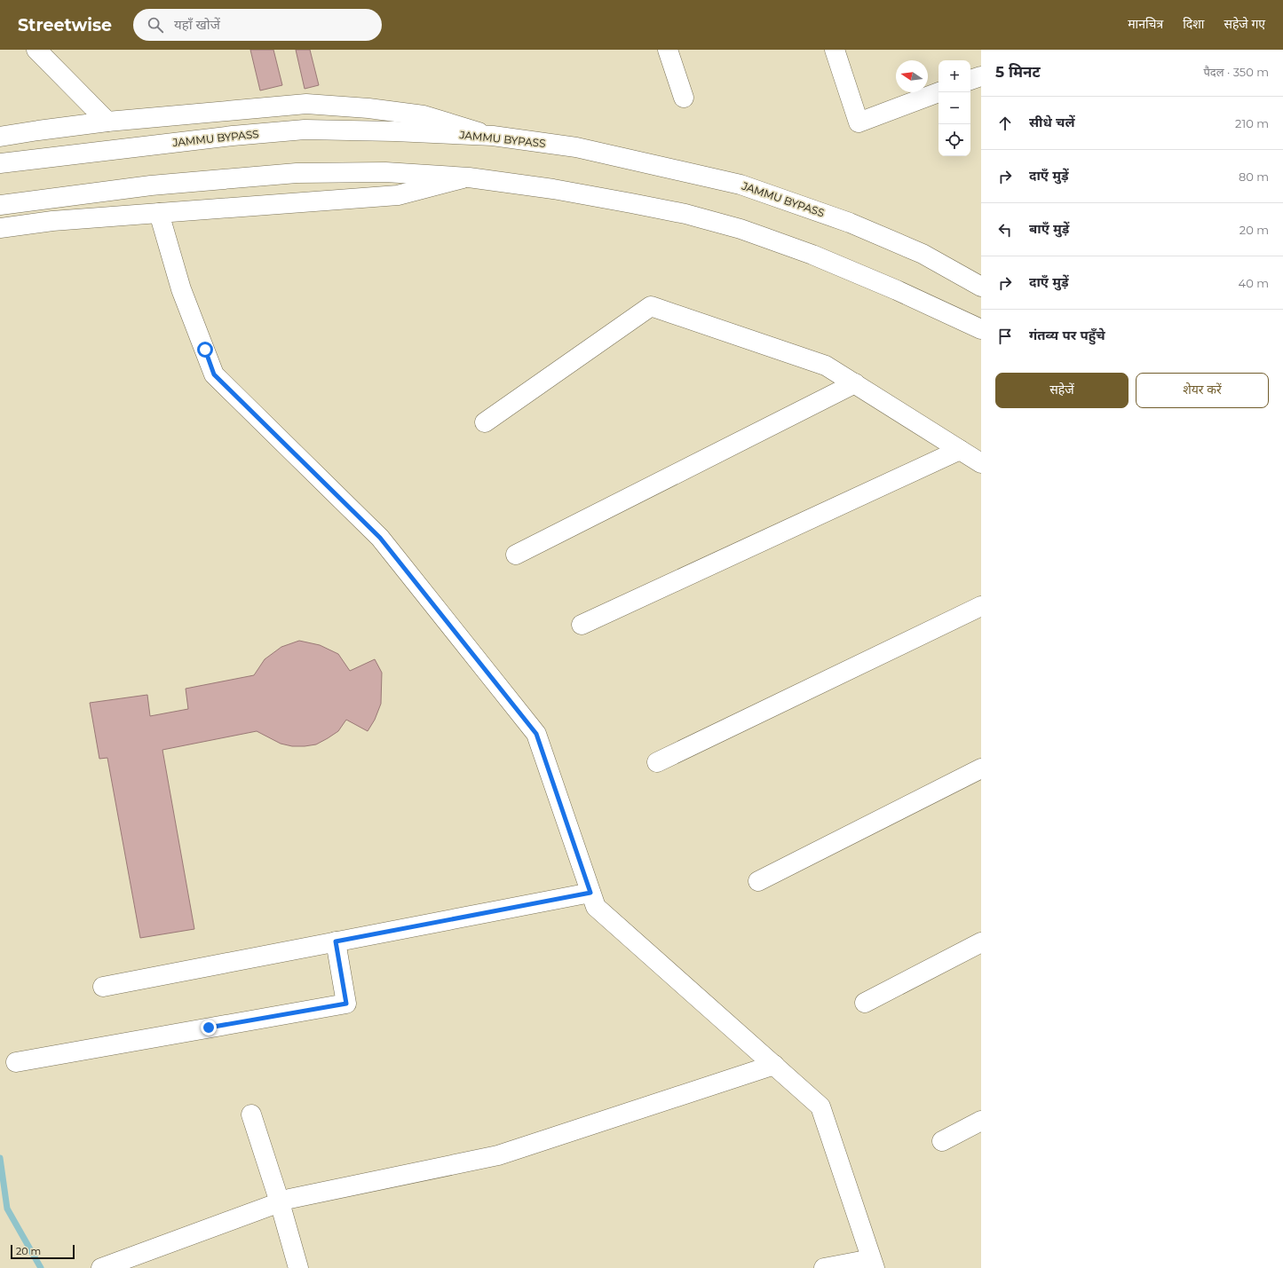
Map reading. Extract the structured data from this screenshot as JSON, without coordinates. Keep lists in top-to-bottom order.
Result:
{
  "streets": {
    "main road": ["JAMMU BYPASS"]
  },
  "scale_bar": "20 m",
  "north": "left",
  "page": {
    "header": "Streetwise",
    "search": "यहाँ खोजें",
    "nav": ["मानचित्र", "दिशा", "सहेजे गए"],
    "heading": ["5 मिनट", "पैदल · 350 m"],
    "map_buttons": ["+", "−"],
    "list": [
      ["सीधे चलें", "210 m"],
      ["दाएँ मुड़ें", "80 m"],
      ["बाएँ मुड़ें", "20 m"],
      ["दाएँ मुड़ें", "40 m"],
      "गंतव्य पर पहुँचे"
    ],
    "buttons": ["सहेजें", "शेयर करें"],
    "scale": "20 m"
  }
}
